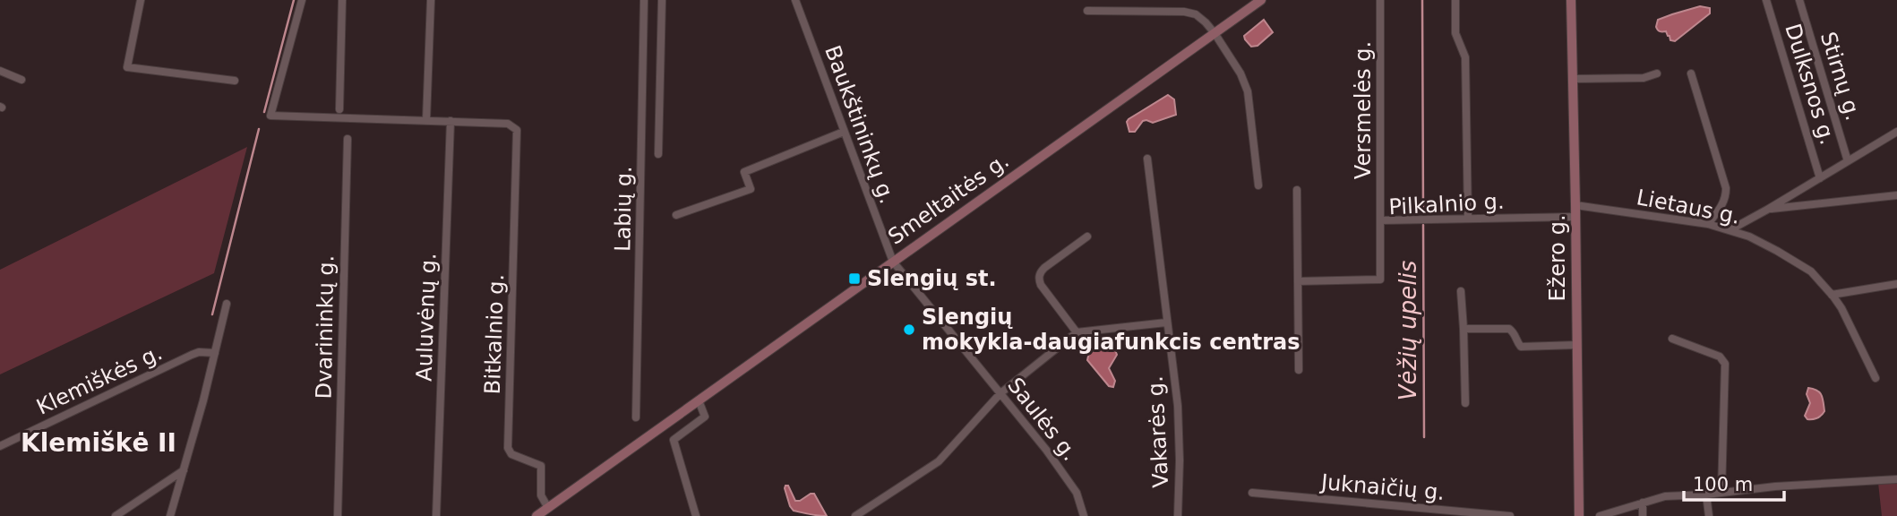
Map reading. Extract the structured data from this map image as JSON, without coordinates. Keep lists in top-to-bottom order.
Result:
{
  "streets": {
    "main road": ["Smeltaitės g.", "Ežero g."],
    "street": [
      "Stirnų g.",
      "Dulksnos g.",
      "Versmelės g.",
      "Baukštininkų g.",
      "Pilkalnio g.",
      "Lietaus g.",
      "Labių g.",
      "Auluvėnų g.",
      "Dvarininkų g.",
      "Bitkalnio g.",
      "Klemiškės g.",
      "Saulės g.",
      "Vakarės g.",
      "Juknaičių g."
    ]
  },
  "crossings": [
    ["Stirnų g.", "Dulksnos g."],
    ["Stirnų g.", "Lietaus g."],
    ["Versmelės g.", "Pilkalnio g."],
    ["Baukštininkų g.", "Smeltaitės g."],
    ["Baukštininkų g.", "Saulės g."],
    ["Smeltaitės g.", "Bitkalnio g."],
    ["Smeltaitės g.", "Saulės g."],
    ["Pilkalnio g.", "Ežero g."],
    ["Lietaus g.", "Ežero g."],
    ["Auluvėnų g.", "Bitkalnio g."]
  ],
  "districts": ["Klemiškė II"],
  "water": ["Vėžių upelis"],
  "places": {
    "transit": ["Slengių st."],
    "other": ["Slengių mokykla-daugiafunkcis centras"]
  },
  "scale_bar": "100 m"
}
